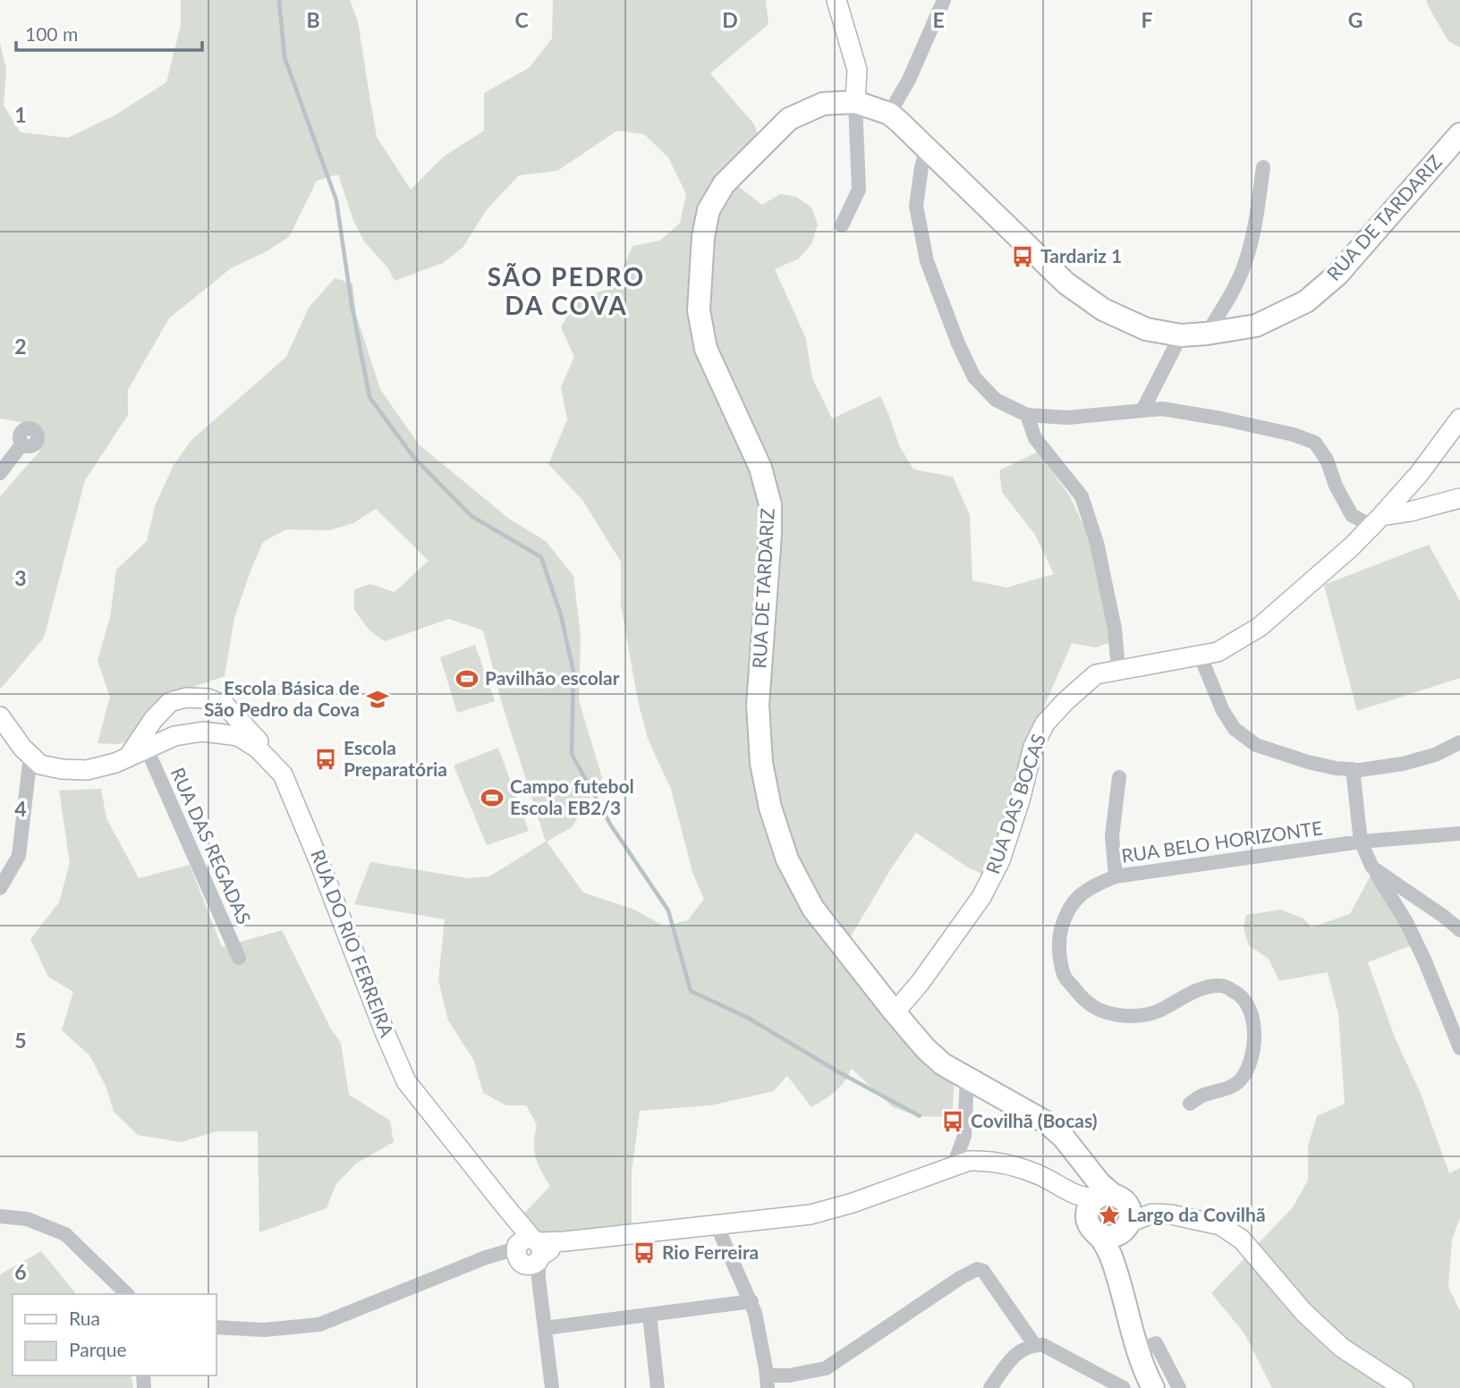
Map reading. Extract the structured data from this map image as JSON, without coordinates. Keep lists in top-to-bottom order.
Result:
{
  "streets": {
    "main road": ["RUA DE TARDARIZ"],
    "street": [
      "RUA DAS BOCAS",
      "RUA BELO HORIZONTE",
      "RUA DAS REGADAS",
      "RUA DO RIO FERREIRA"
    ]
  },
  "crossings": [
    ["RUA DE TARDARIZ", "RUA DAS BOCAS"],
    ["RUA DAS REGADAS", "RUA DO RIO FERREIRA"]
  ],
  "districts": ["SÃO PEDRO DA COVA"],
  "places": {
    "bus stop": [
      "Tardariz 1",
      "Escola Preparatória",
      "Covilhã (Bocas)",
      "Rio Ferreira"
    ],
    "sports": ["Pavilhão escolar", "Campo futebol Escola EB2/3"],
    "school or university": ["Escola Básica de São Pedro da Cova"],
    "place": ["Largo da Covilhã"]
  },
  "legend": ["Rua", "Parque"],
  "scale_bar": "100 m",
  "grid": {
    "columns": [
      "B",
      "C",
      "D",
      "E",
      "F",
      "G"
    ],
    "rows": [
      "1",
      "2",
      "3",
      "4",
      "5",
      "6"
    ]
  }
}
